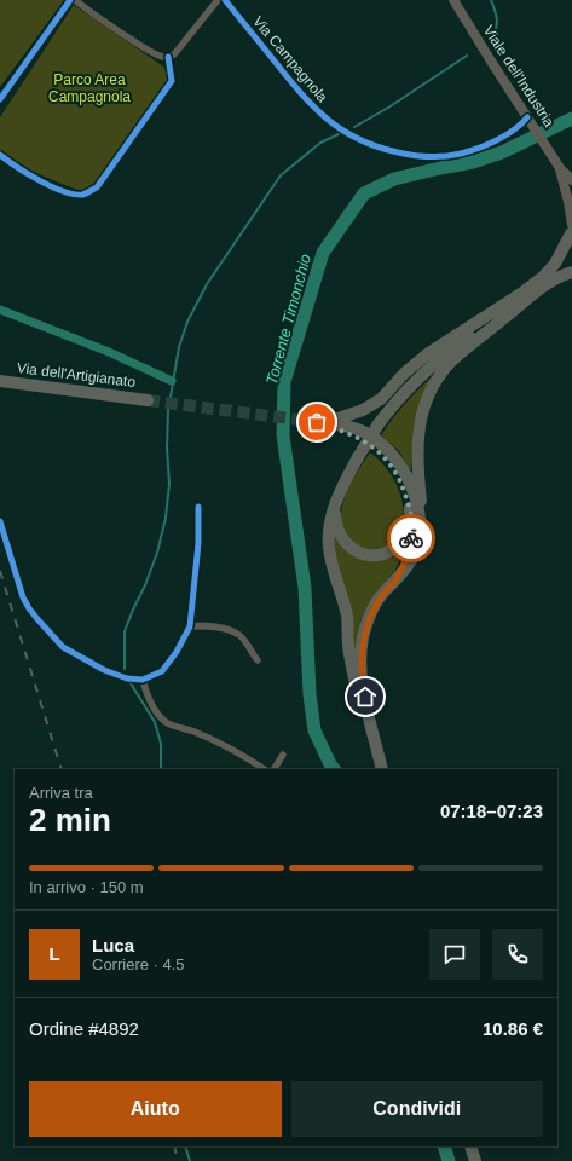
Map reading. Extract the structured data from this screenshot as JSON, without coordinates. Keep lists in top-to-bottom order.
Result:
{
  "streets": {
    "highway": ["Via dell'Artigianato"],
    "main road": ["Viale dell'Industria"],
    "street": ["Via Campagnola"]
  },
  "crossings": [
    ["Via Campagnola", "Viale dell'Industria"]
  ],
  "water": ["Torrente Timonchio"],
  "parks": ["Parco Area Campagnola"],
  "page": {
    "heading": ["2 min", "Arriva tra", "07:18–07:23"],
    "panel": [
      "Luca",
      "Corriere · 4.5",
      "Ordine #4892",
      "10.86 €"
    ],
    "bar": "In arrivo · 150 m",
    "round": "L",
    "buttons": ["Aiuto", "Condividi"]
  }
}
